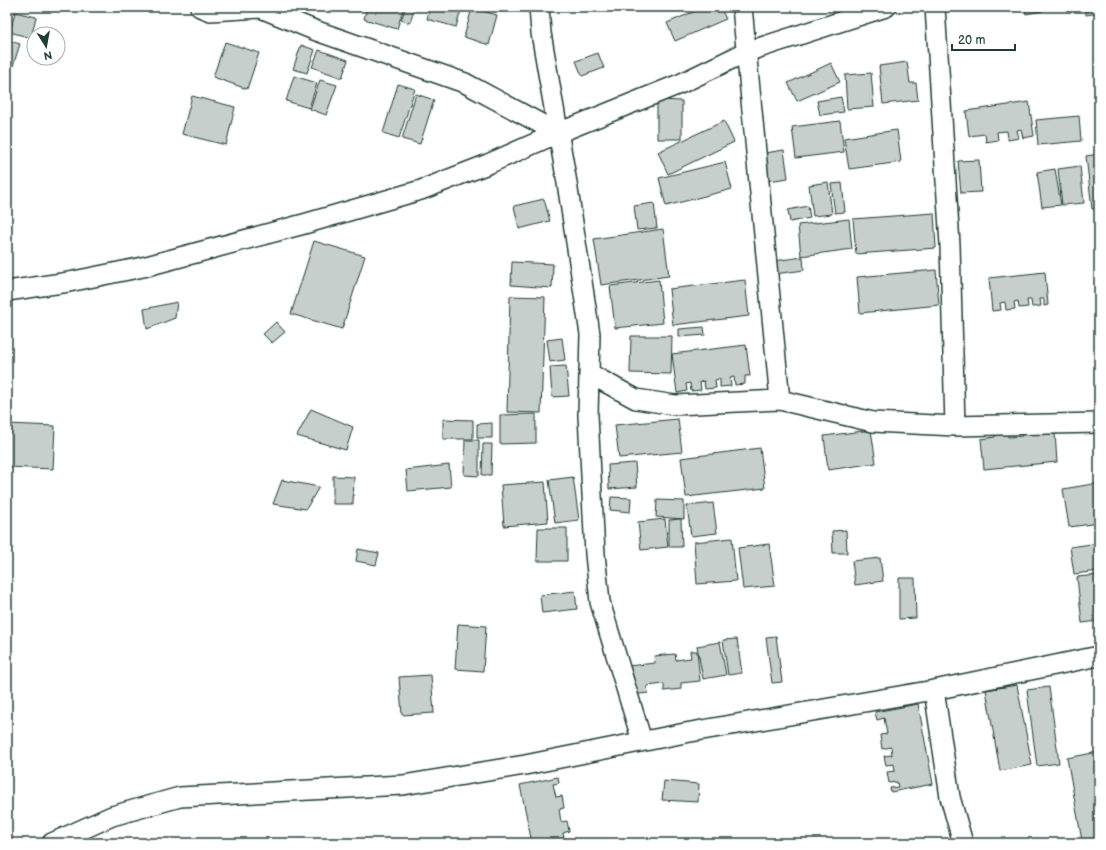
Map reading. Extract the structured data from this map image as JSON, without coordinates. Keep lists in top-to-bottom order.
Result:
{
  "scale_bar": "20 m",
  "north": "bottom"
}
